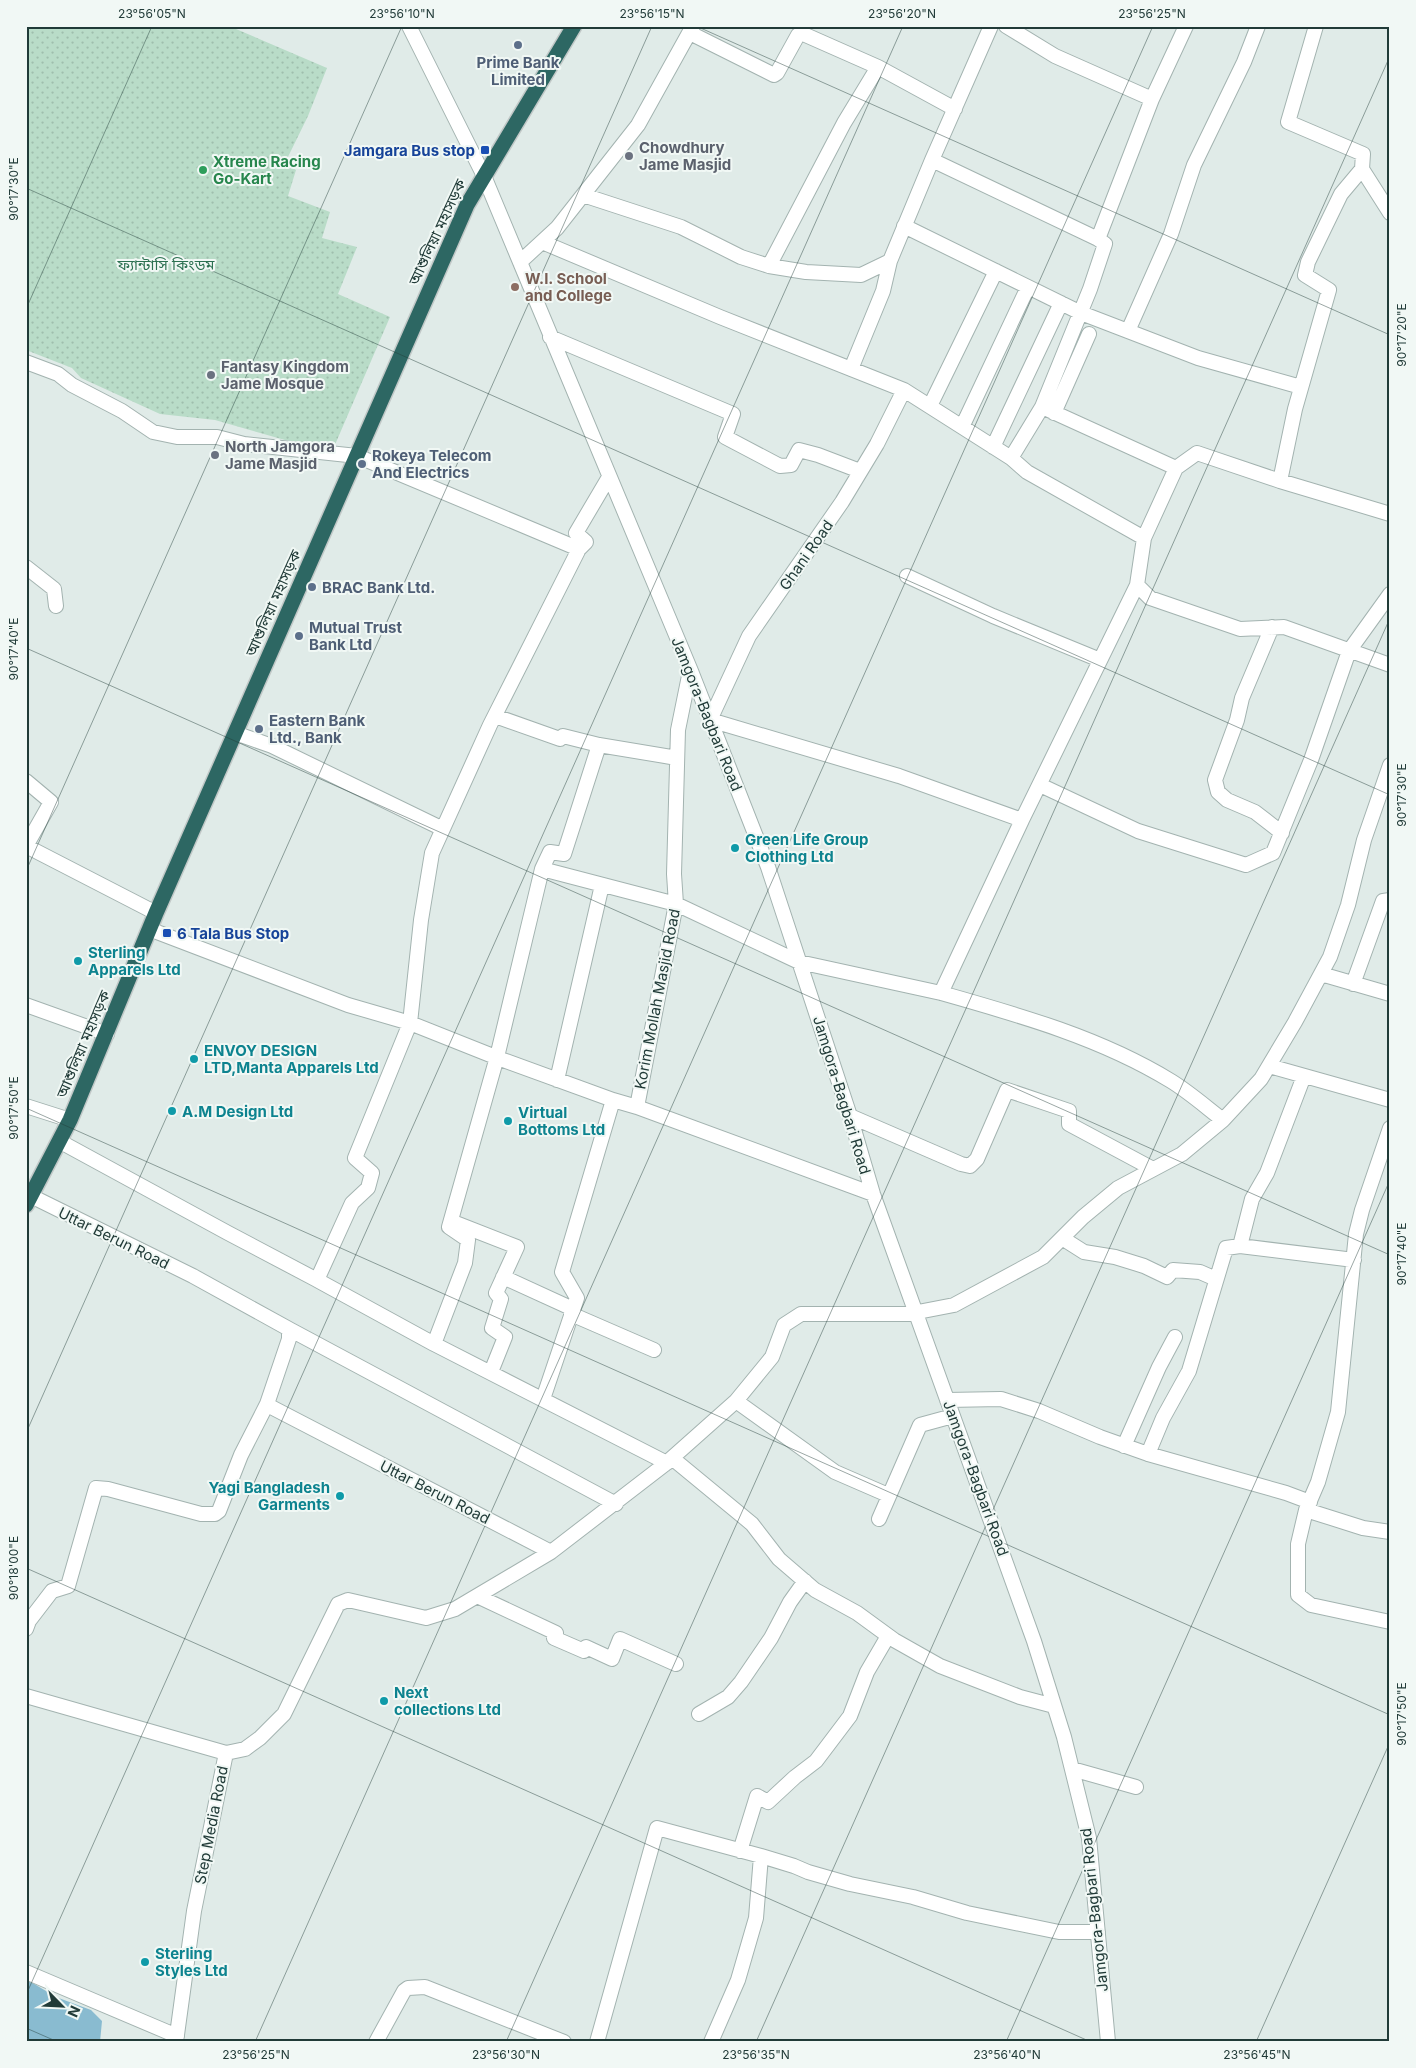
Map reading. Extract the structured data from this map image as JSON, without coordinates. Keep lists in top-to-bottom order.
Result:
{
  "streets": {
    "highway": ["আশুলিয়া মহাসড়ক"],
    "street": [
      "Ghani Road",
      "Jamgora-Bagbari Road",
      "Korim Mollah Masjid Road",
      "Uttar Berun Road",
      "Step Media Road"
    ]
  },
  "crossings": [
    ["আশুলিয়া মহাসড়ক", "Jamgora-Bagbari Road"],
    ["আশুলিয়া মহাসড়ক", "Uttar Berun Road"],
    ["Ghani Road", "Jamgora-Bagbari Road"],
    ["Jamgora-Bagbari Road", "Korim Mollah Masjid Road"]
  ],
  "parks": ["ফ্যান্টাসি কিংডম"],
  "places": {
    "other": [
      "Prime Bank Limited",
      "Chowdhury Jame Masjid",
      "Xtreme Racing Go-Kart",
      "W.I. School and College",
      "Fantasy Kingdom Jame Mosque",
      "North Jamgora Jame Masjid",
      "Rokeya Telecom And Electrics",
      "BRAC Bank Ltd.",
      "Mutual Trust Bank Ltd",
      "Eastern Bank Ltd., Bank",
      "Green Life Group Clothing Ltd",
      "Sterling Apparels Ltd",
      "ENVOY DESIGN LTD,Manta Apparels Ltd",
      "A.M Design Ltd",
      "Virtual Bottoms Ltd",
      "Yagi Bangladesh Garments",
      "Next collections Ltd",
      "Sterling Styles Ltd"
    ],
    "transit": ["Jamgara Bus stop", "6 Tala Bus Stop"]
  },
  "north": "bottom right",
  "coordinates": [
    "23°56'05\"N",
    "23°56'10\"N",
    "23°56'15\"N",
    "23°56'20\"N",
    "23°56'25\"N",
    "90°17'30\"E",
    "90°17'20\"E",
    "90°17'40\"E",
    "90°17'50\"E",
    "90°18'00\"E",
    "23°56'30\"N",
    "23°56'35\"N",
    "23°56'40\"N",
    "23°56'45\"N"
  ]
}
